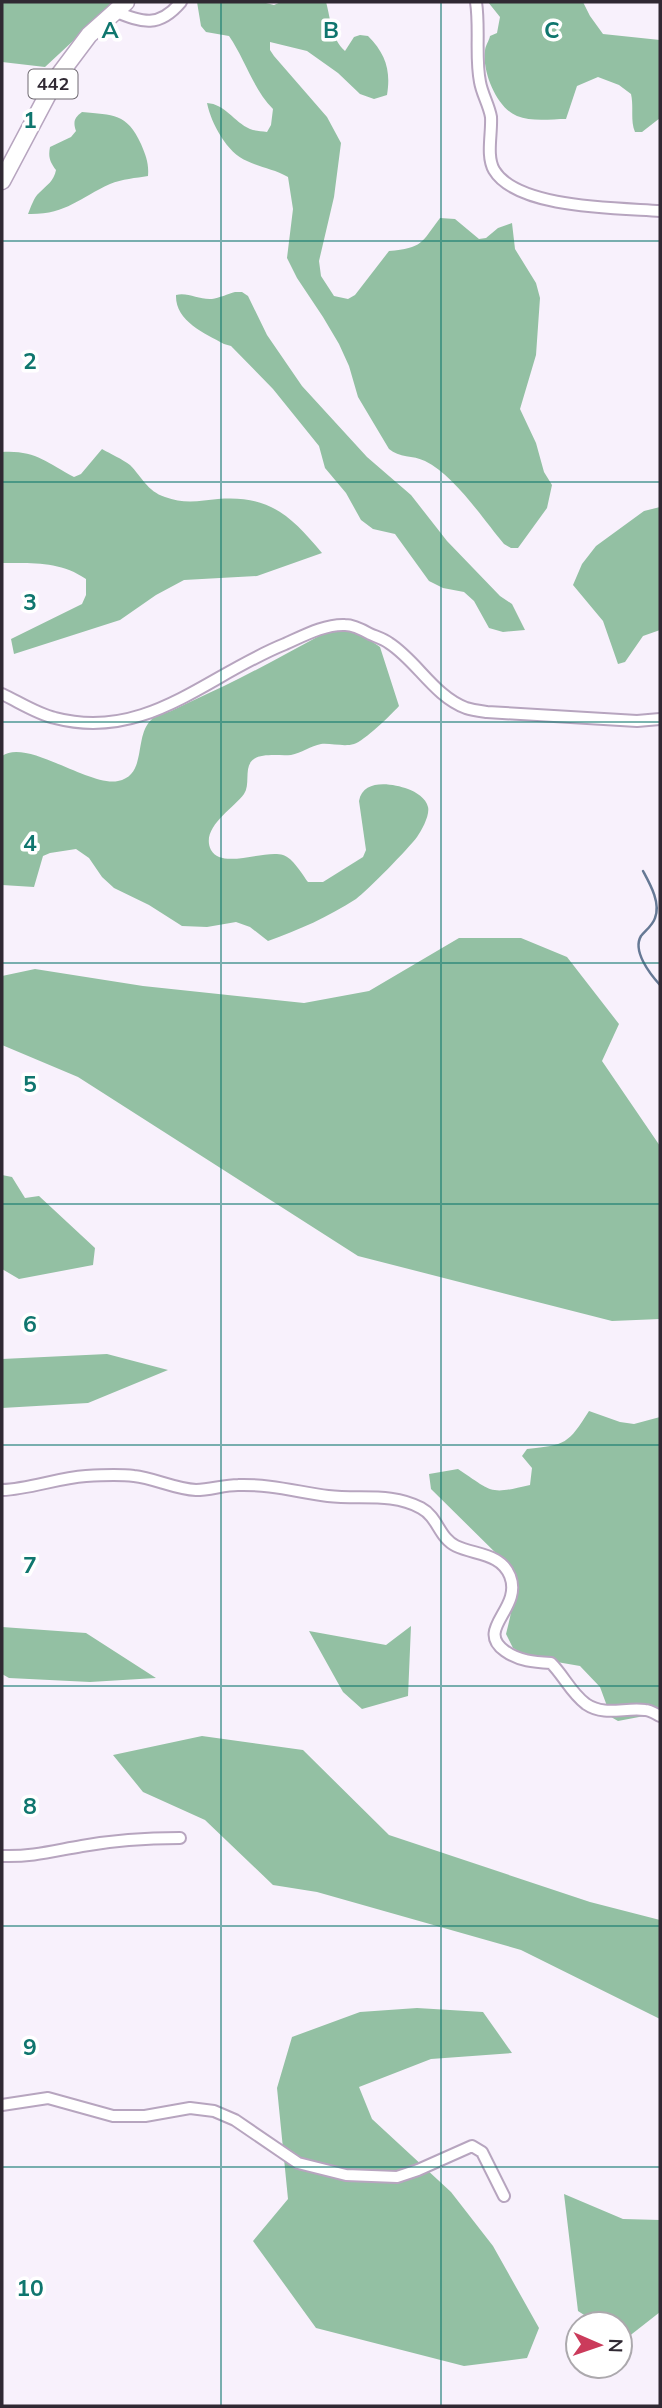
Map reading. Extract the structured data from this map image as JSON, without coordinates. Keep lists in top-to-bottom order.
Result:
{
  "streets": {
    "highway": ["442"]
  },
  "north": "right",
  "grid": {
    "columns": ["A", "B", "C"],
    "rows": [
      "1",
      "2",
      "3",
      "4",
      "5",
      "6",
      "7",
      "8",
      "9",
      "10"
    ]
  }
}
